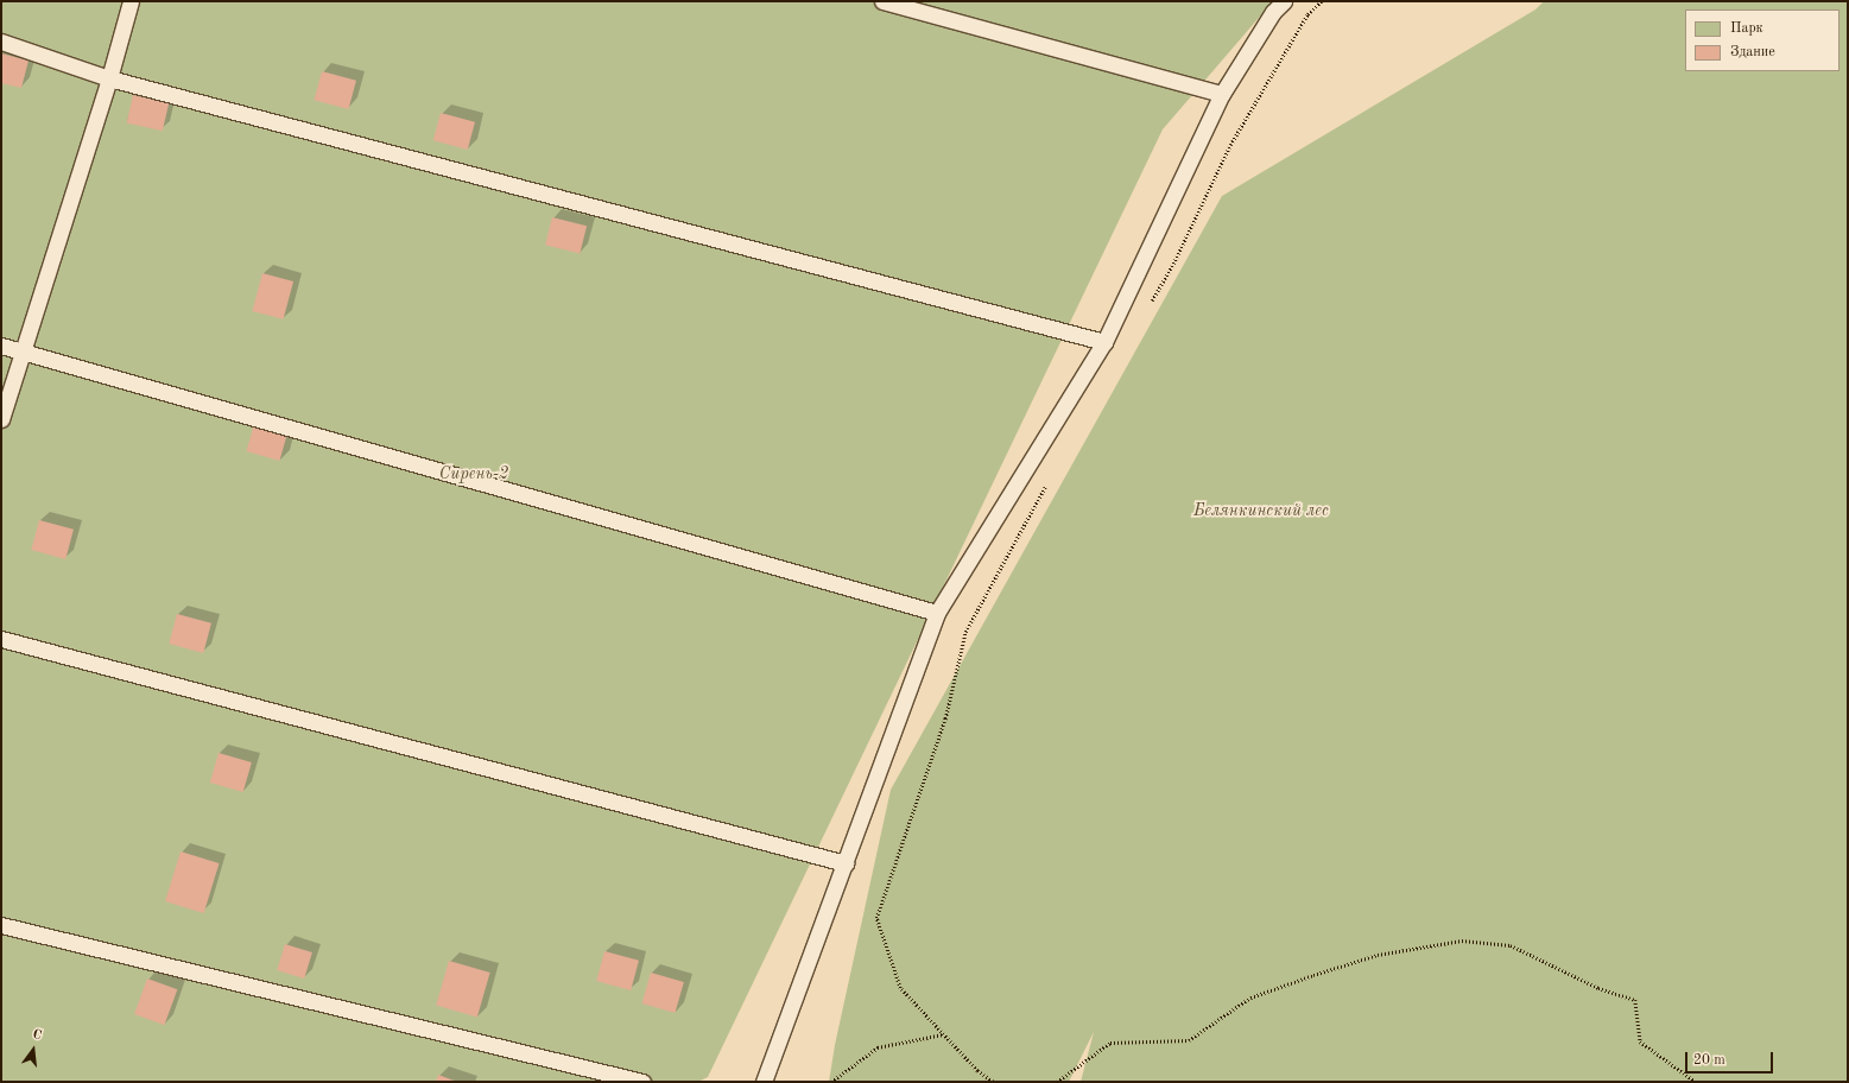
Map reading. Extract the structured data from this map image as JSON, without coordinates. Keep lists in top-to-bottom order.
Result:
{
  "parks": ["Сирень-2", "Белянкинский лес"],
  "legend": ["Парк", "Здание"],
  "scale_bar": "20 m",
  "north": "top"
}
